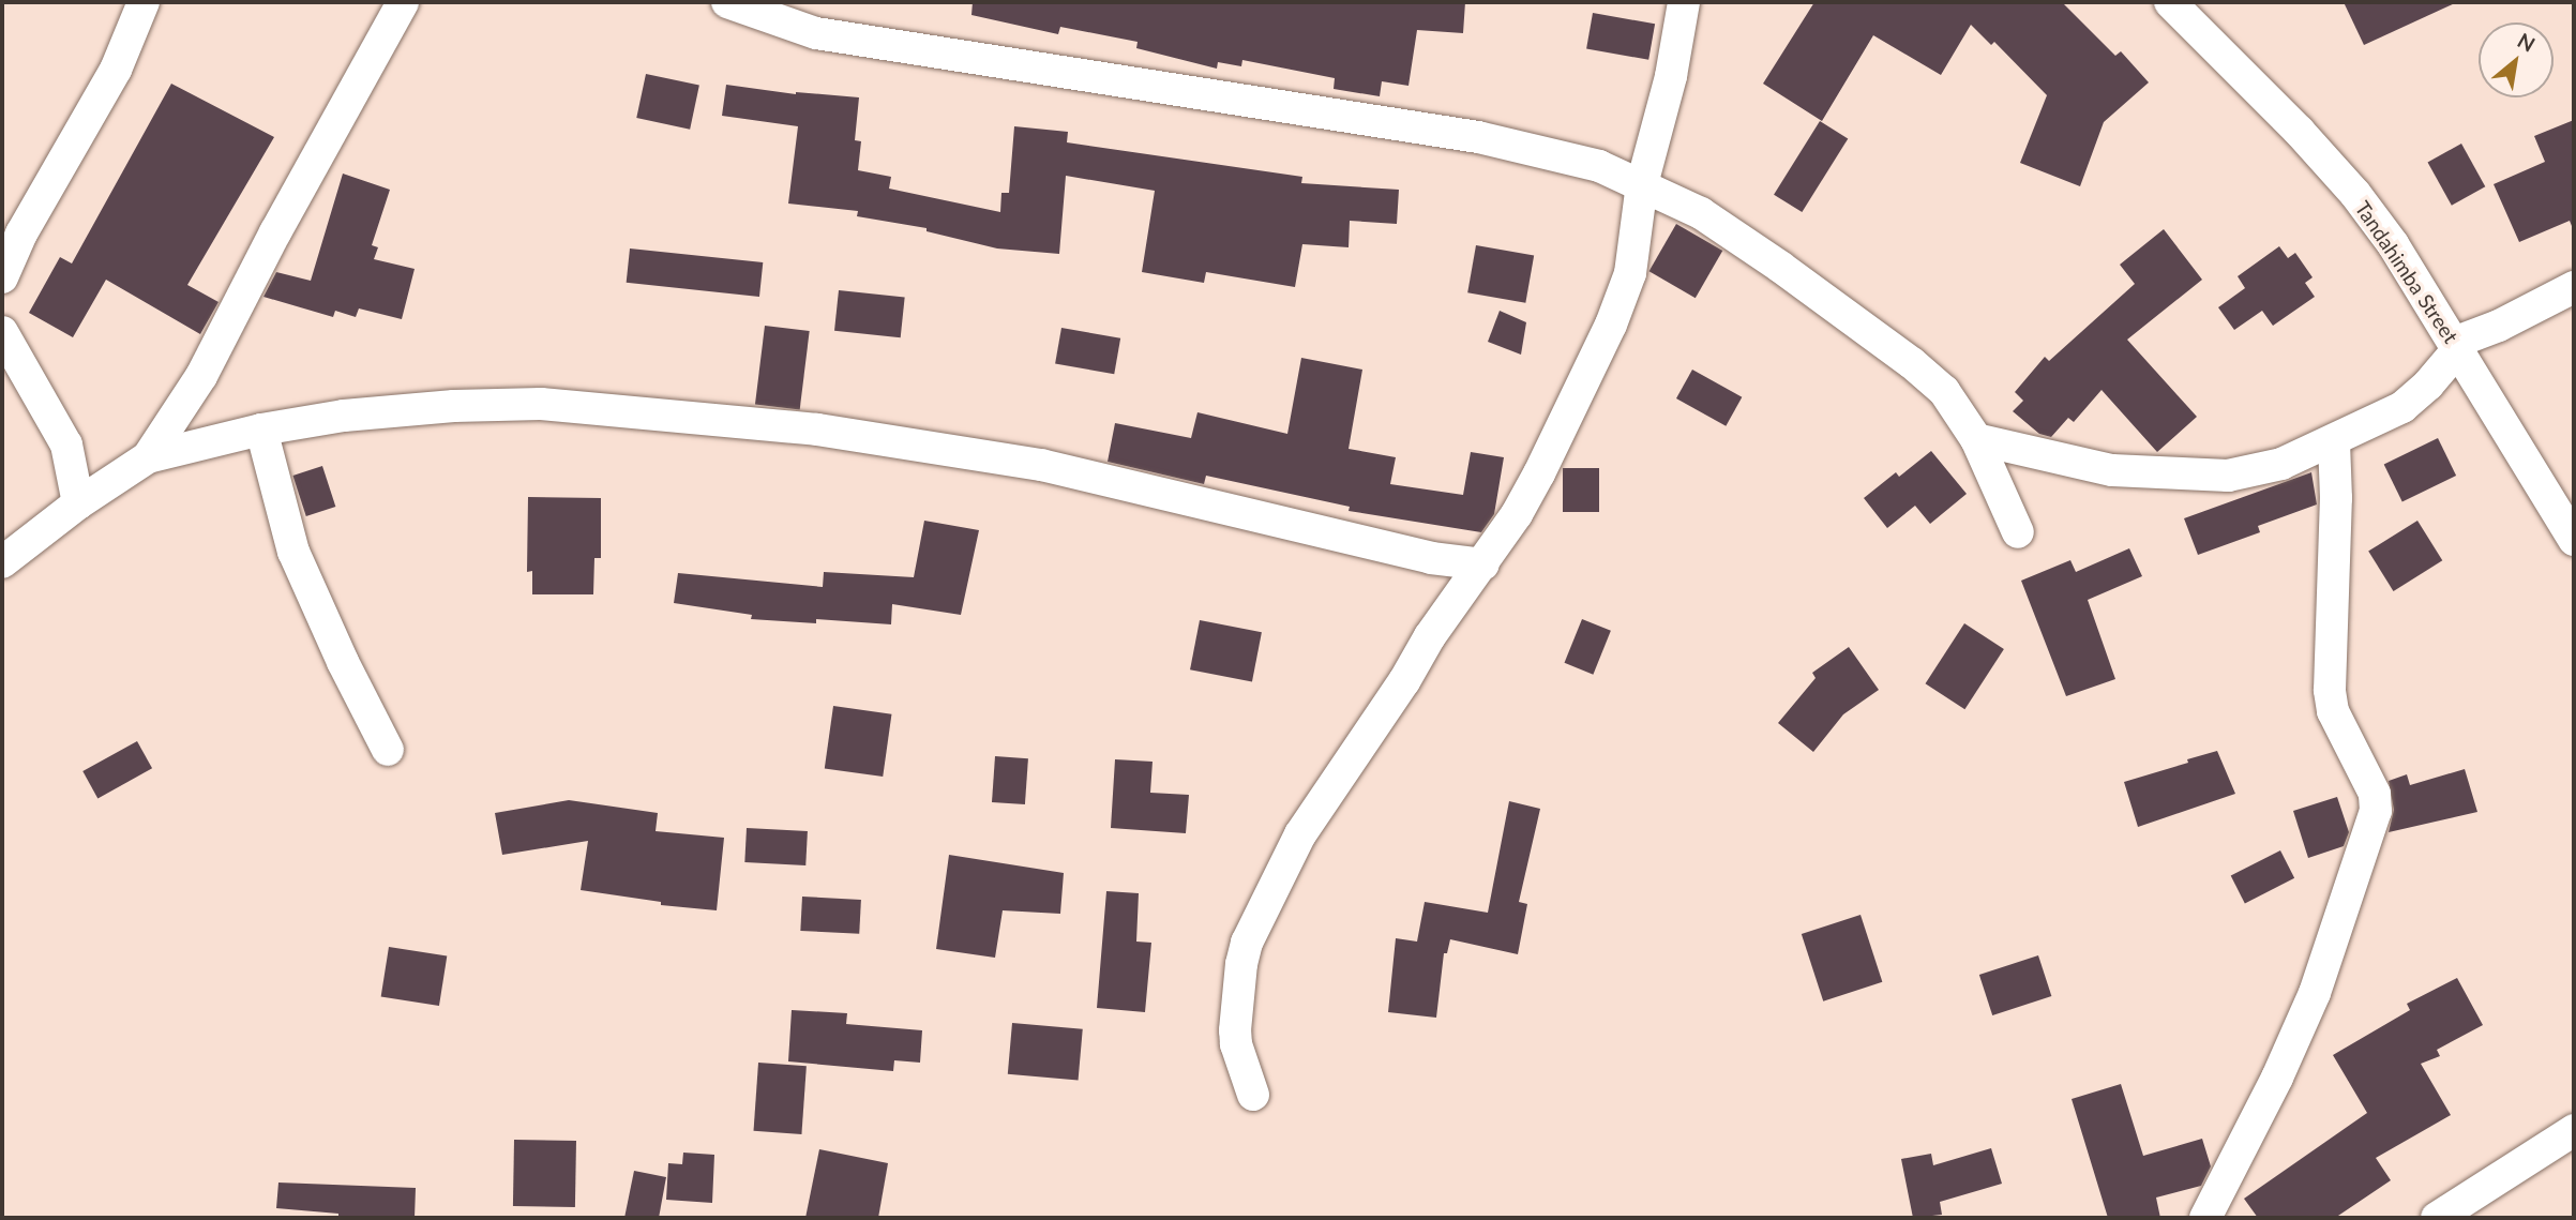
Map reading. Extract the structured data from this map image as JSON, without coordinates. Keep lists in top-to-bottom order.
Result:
{
  "streets": {
    "street": ["Tandahimba Street"]
  },
  "north": "top right"
}
